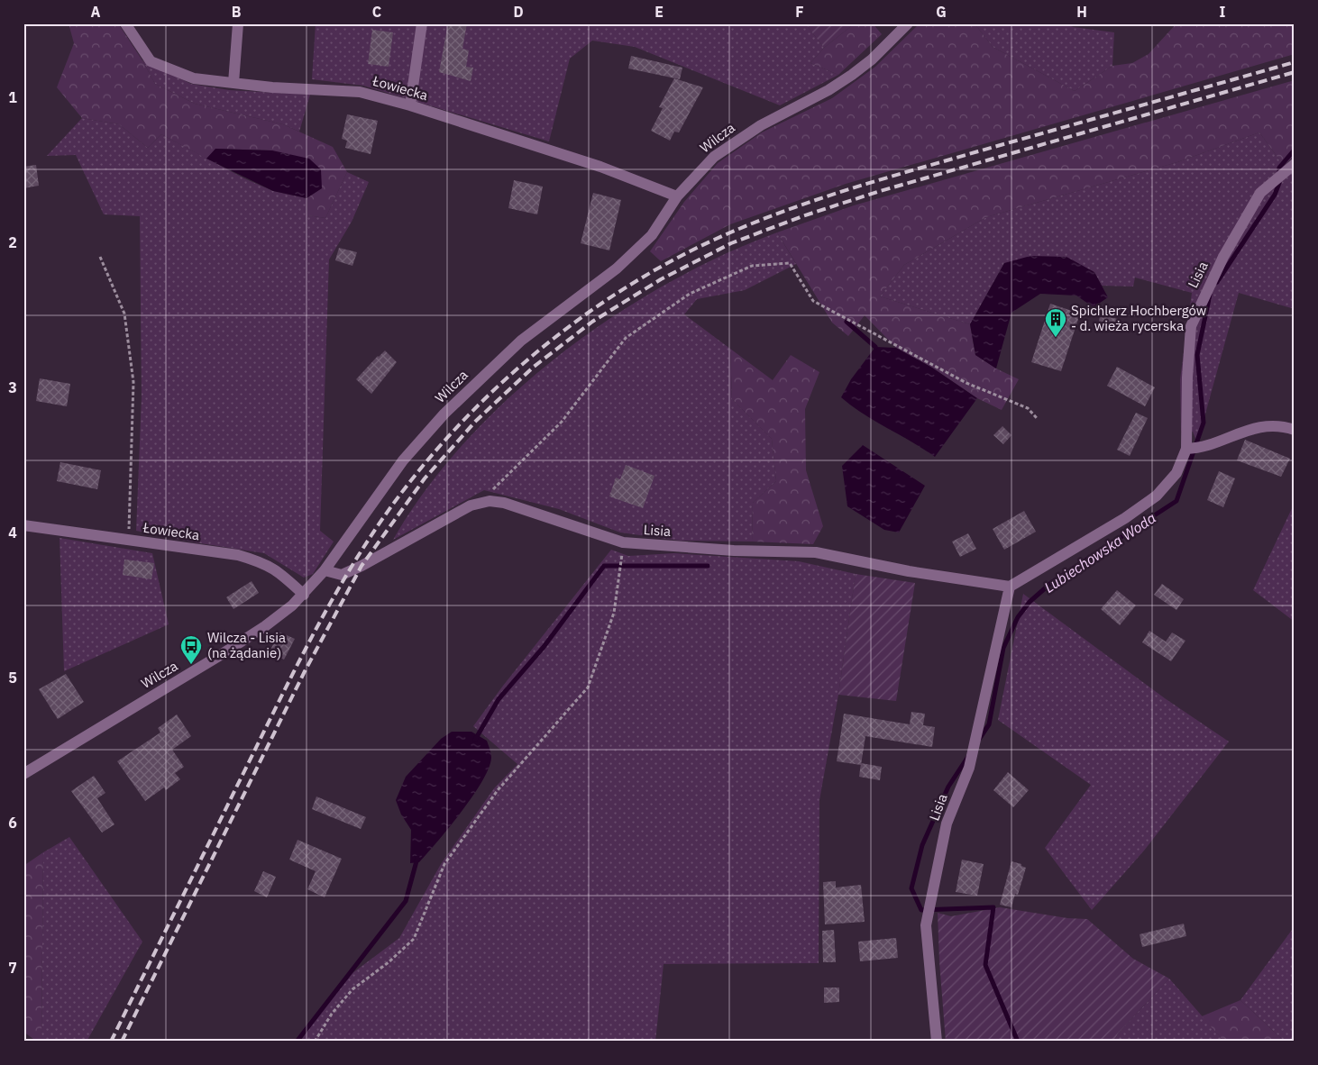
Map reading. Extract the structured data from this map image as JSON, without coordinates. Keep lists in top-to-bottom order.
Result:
{
  "streets": {
    "street": ["Łowiecka", "Wilcza", "Lisia"]
  },
  "crossings": [
    ["Łowiecka", "Wilcza"],
    ["Wilcza", "Lisia"]
  ],
  "water": ["Lubiechowska Woda"],
  "places": {
    "building": ["Spichlerz Hochbergów - d. wieża rycerska"],
    "bus stop": ["Wilcza - Lisia (na żądanie)"]
  },
  "grid": {
    "columns": [
      "A",
      "B",
      "C",
      "D",
      "E",
      "F",
      "G",
      "H",
      "I"
    ],
    "rows": [
      "1",
      "2",
      "3",
      "4",
      "5",
      "6",
      "7"
    ]
  }
}
